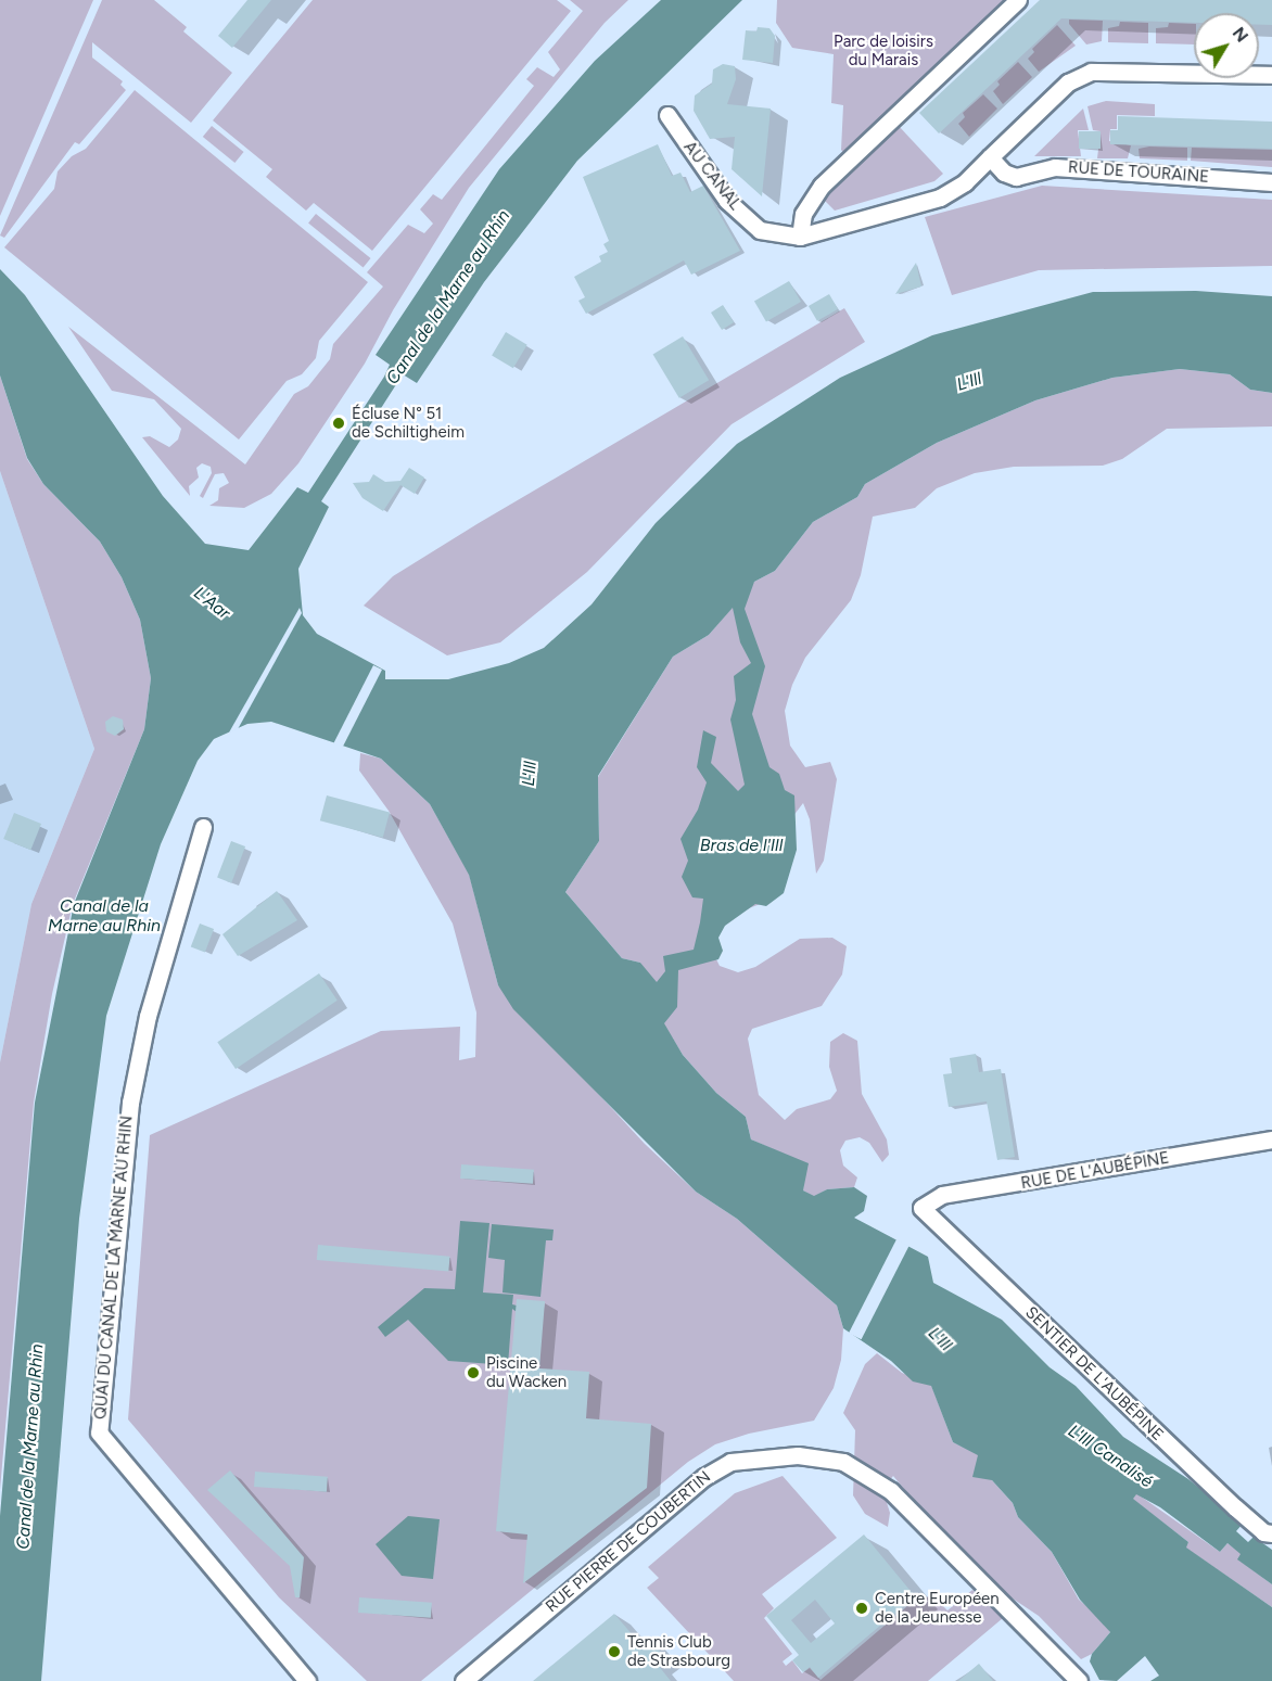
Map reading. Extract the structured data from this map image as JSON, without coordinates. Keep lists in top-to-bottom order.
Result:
{
  "streets": {
    "street": [
      "RUE DE TOURAINE",
      "AU CANAL",
      "RUE DE L'AUBÉPINE",
      "QUAI DU CANAL DE LA MARNE AU RHIN",
      "SENTIER DE L'AUBÉPINE",
      "RUE PIERRE DE COUBERTIN"
    ]
  },
  "crossings": [
    ["RUE DE L'AUBÉPINE", "SENTIER DE L'AUBÉPINE"]
  ],
  "water": [
    "Canal de la Marne au Rhin",
    "L'Ill",
    "L'Aar",
    "Bras de l'Ill",
    "L'Ill Canalisé"
  ],
  "parks": ["Parc de loisirs du Marais"],
  "places": [
    "Écluse N° 51 de Schiltigheim",
    "Piscine du Wacken",
    "Centre Européen de la Jeunesse",
    "Tennis Club de Strasbourg"
  ],
  "north": "top right"
}
